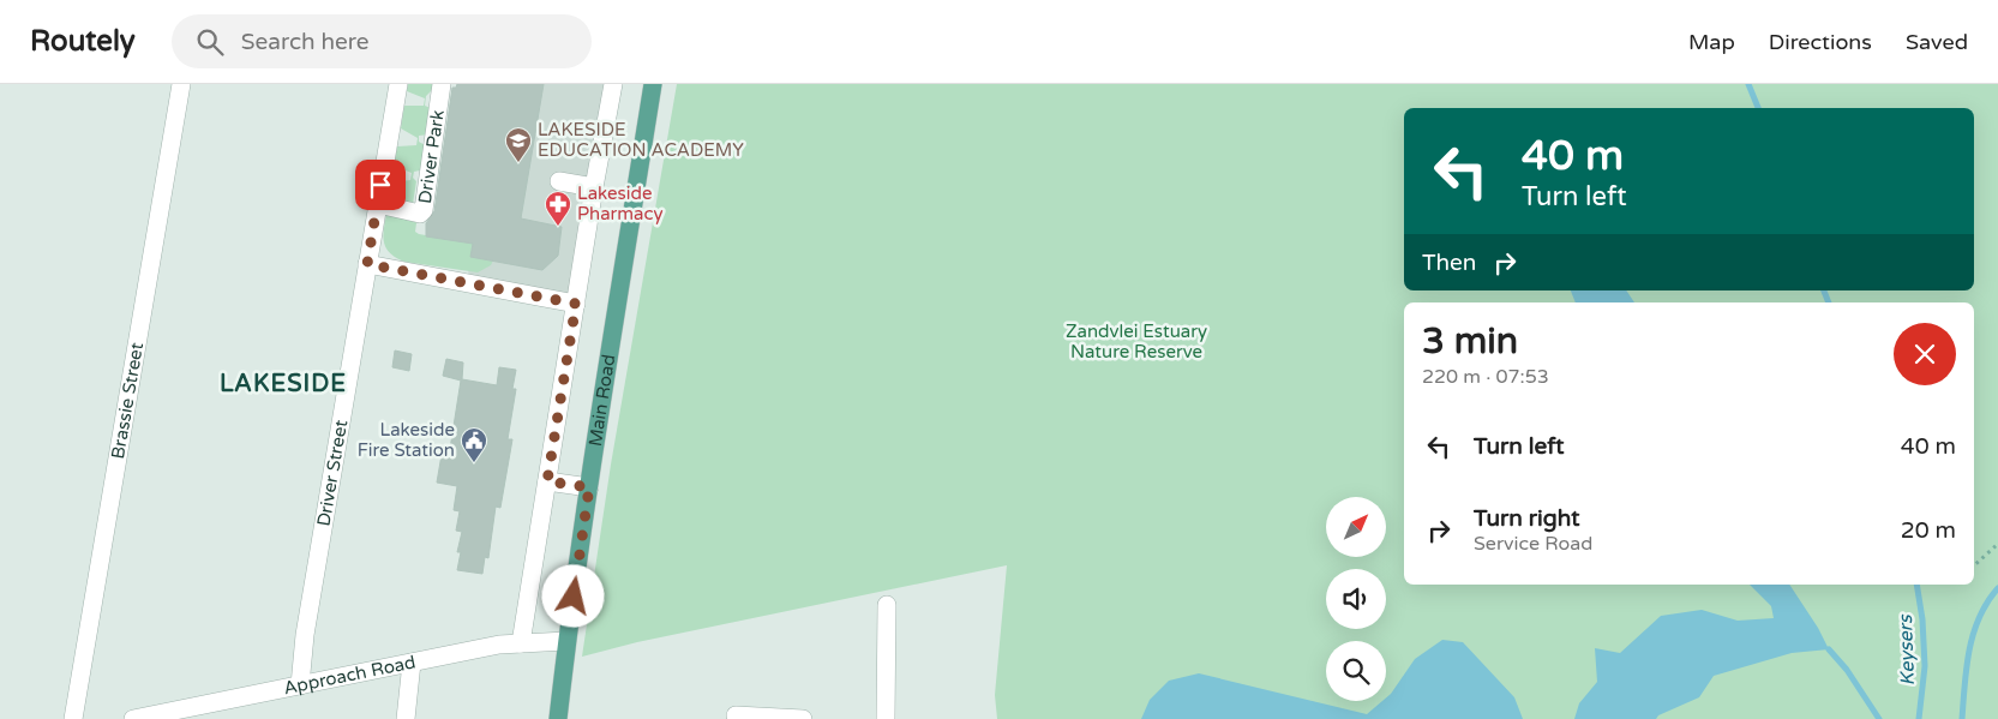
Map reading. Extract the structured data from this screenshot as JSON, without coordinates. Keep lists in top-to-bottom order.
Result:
{
  "streets": {
    "main road": ["Main Road"],
    "street": [
      "Driver Park",
      "Brassie Street",
      "Driver Street",
      "Approach Road"
    ]
  },
  "crossings": [
    ["Driver Park", "Driver Street"],
    ["Main Road", "Approach Road"],
    ["Driver Street", "Approach Road"]
  ],
  "districts": ["LAKESIDE"],
  "water": ["Keysers"],
  "parks": ["Zandvlei Estuary Nature Reserve"],
  "places": {
    "school or university": ["LAKESIDE EDUCATION ACADEMY"],
    "pharmacy": ["Lakeside Pharmacy"],
    "public building": ["Lakeside Fire Station"]
  },
  "north": "top right",
  "page": {
    "header": "Routely",
    "search": "Search here",
    "nav": ["Map", "Directions", "Saved"],
    "turn": ["40 m", "Turn left"],
    "then": "Then",
    "heading": ["3 min", "220 m · 07:53"],
    "list": [
      {
        "name": "Turn left",
        "value": "40 m"
      },
      {
        "name": "Turn right",
        "note": "Service Road",
        "value": "20 m"
      }
    ]
  }
}
